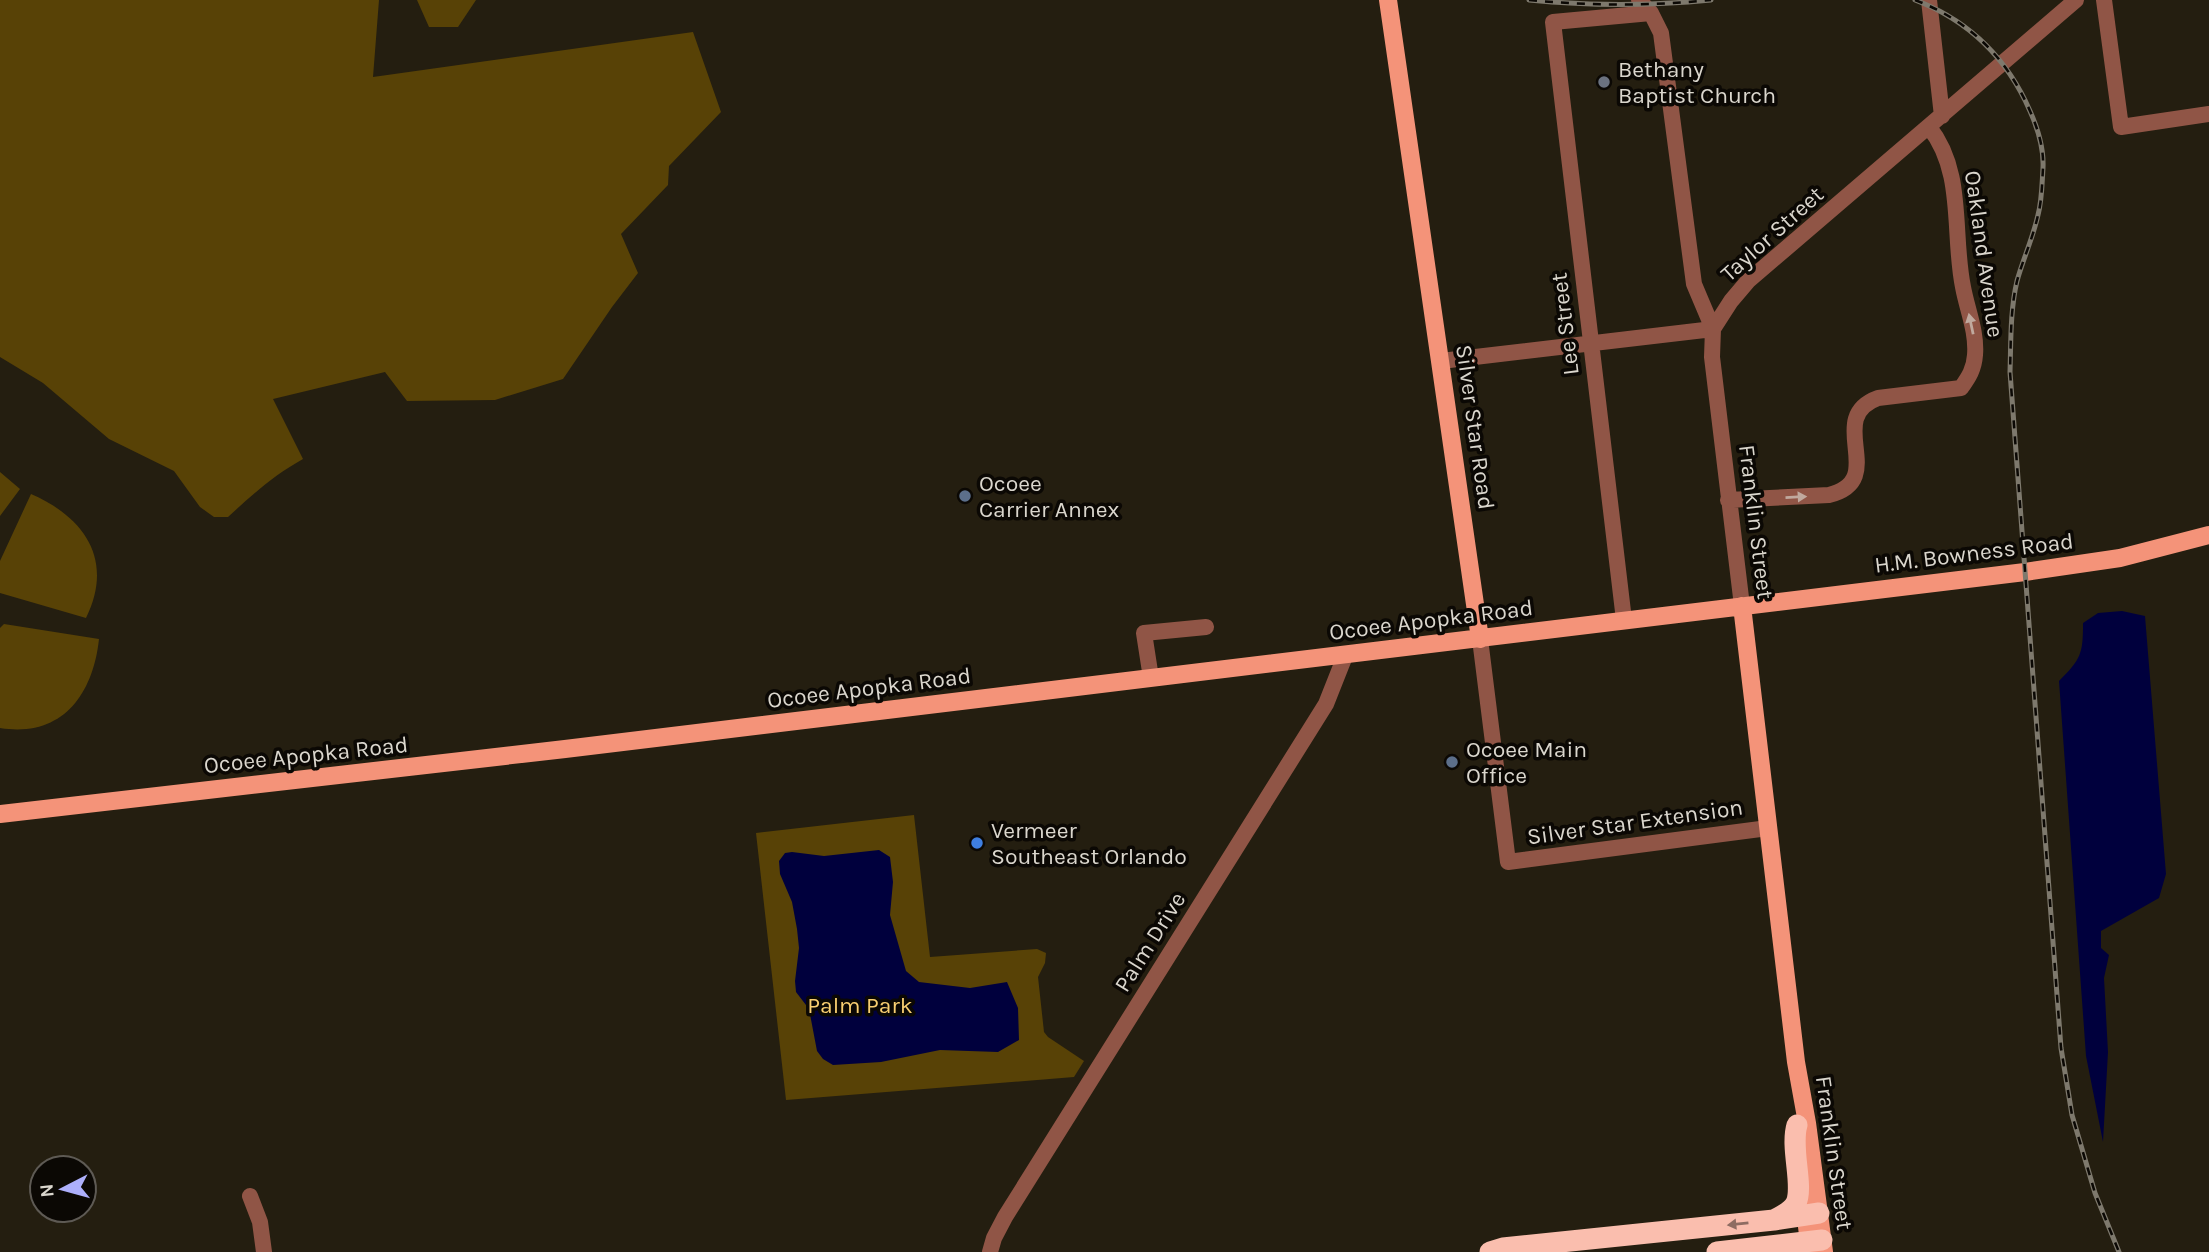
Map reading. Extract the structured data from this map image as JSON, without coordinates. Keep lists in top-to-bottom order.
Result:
{
  "streets": {
    "main road": [
      "Silver Star Road",
      "Franklin Street",
      "H.M. Bowness Road",
      "Ocoee Apopka Road"
    ],
    "street": [
      "Taylor Street",
      "Oakland Avenue",
      "Lee Street",
      "Silver Star Extension",
      "Palm Drive"
    ]
  },
  "crossings": [
    ["Taylor Street", "Oakland Avenue"],
    ["Taylor Street", "Franklin Street"],
    ["Oakland Avenue", "Franklin Street"],
    ["Lee Street", "Franklin Street"],
    ["Lee Street", "Ocoee Apopka Road"],
    ["Silver Star Road", "Ocoee Apopka Road"],
    ["Silver Star Road", "Silver Star Extension"],
    ["Franklin Street", "H.M. Bowness Road"],
    ["Franklin Street", "Ocoee Apopka Road"],
    ["Franklin Street", "Silver Star Extension"],
    ["H.M. Bowness Road", "Ocoee Apopka Road"],
    ["Ocoee Apopka Road", "Palm Drive"]
  ],
  "parks": ["Palm Park"],
  "places": [
    "Bethany Baptist Church",
    "Ocoee Carrier Annex",
    "Ocoee Main Office",
    "Vermeer Southeast Orlando"
  ],
  "north": "left"
}
